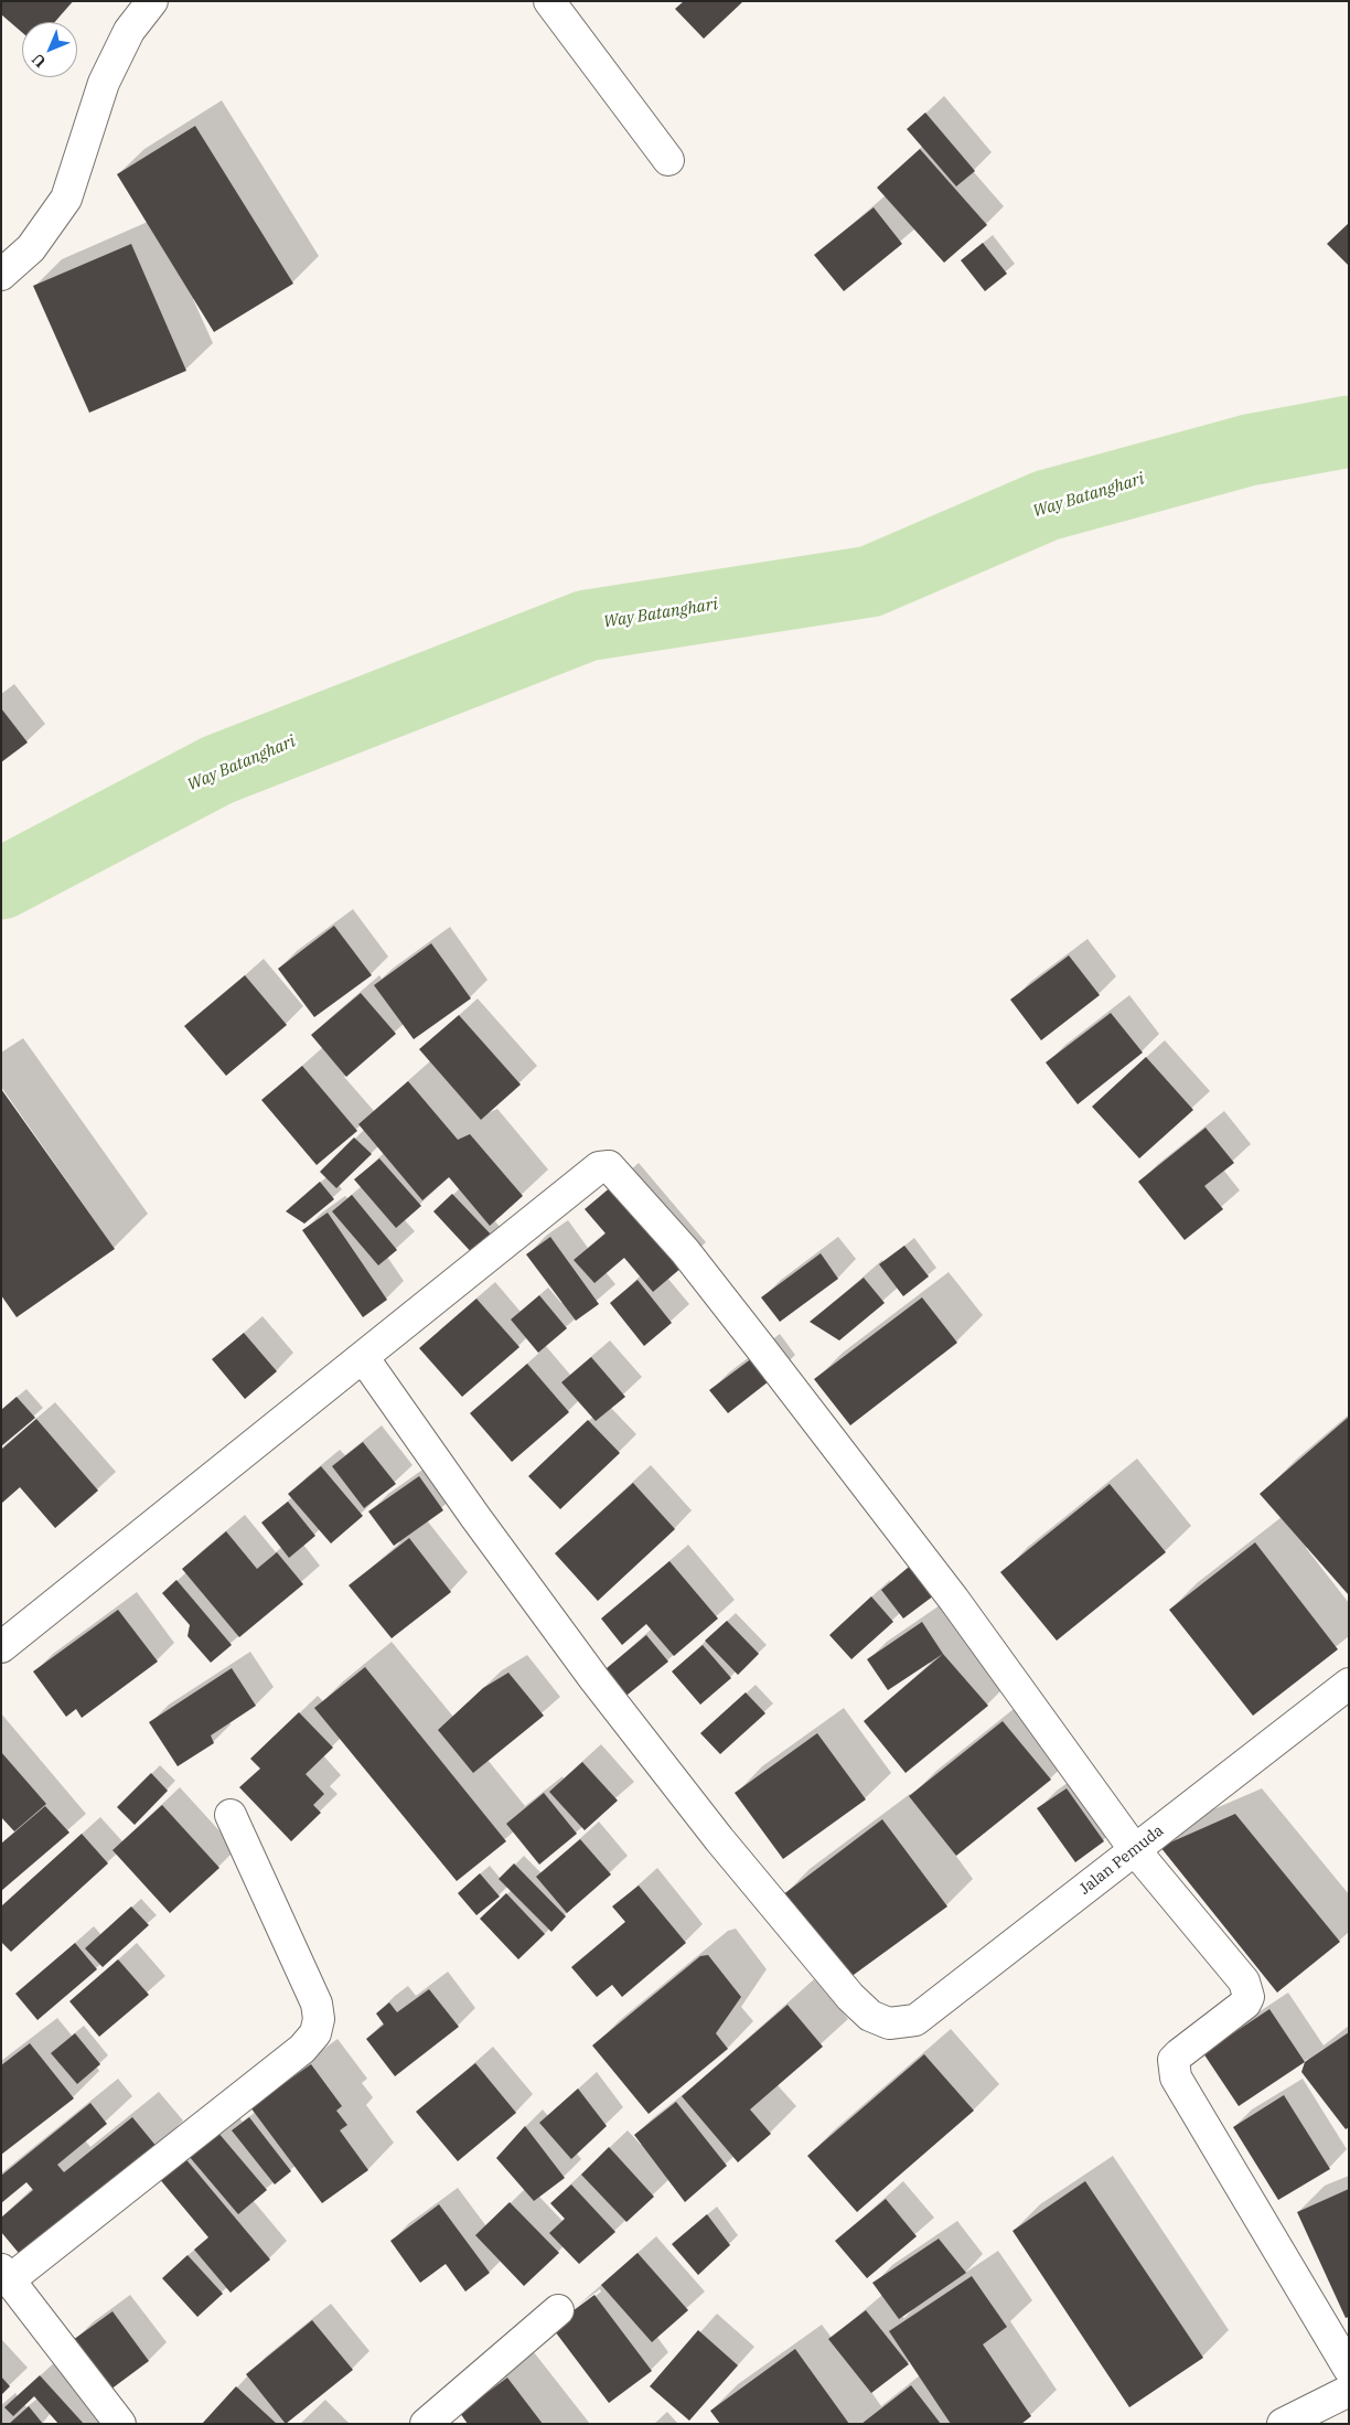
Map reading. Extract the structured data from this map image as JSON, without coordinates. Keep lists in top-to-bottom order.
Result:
{
  "streets": {
    "street": ["Jalan Pemuda"]
  },
  "water": ["Way Batanghari"],
  "north": "bottom left"
}
